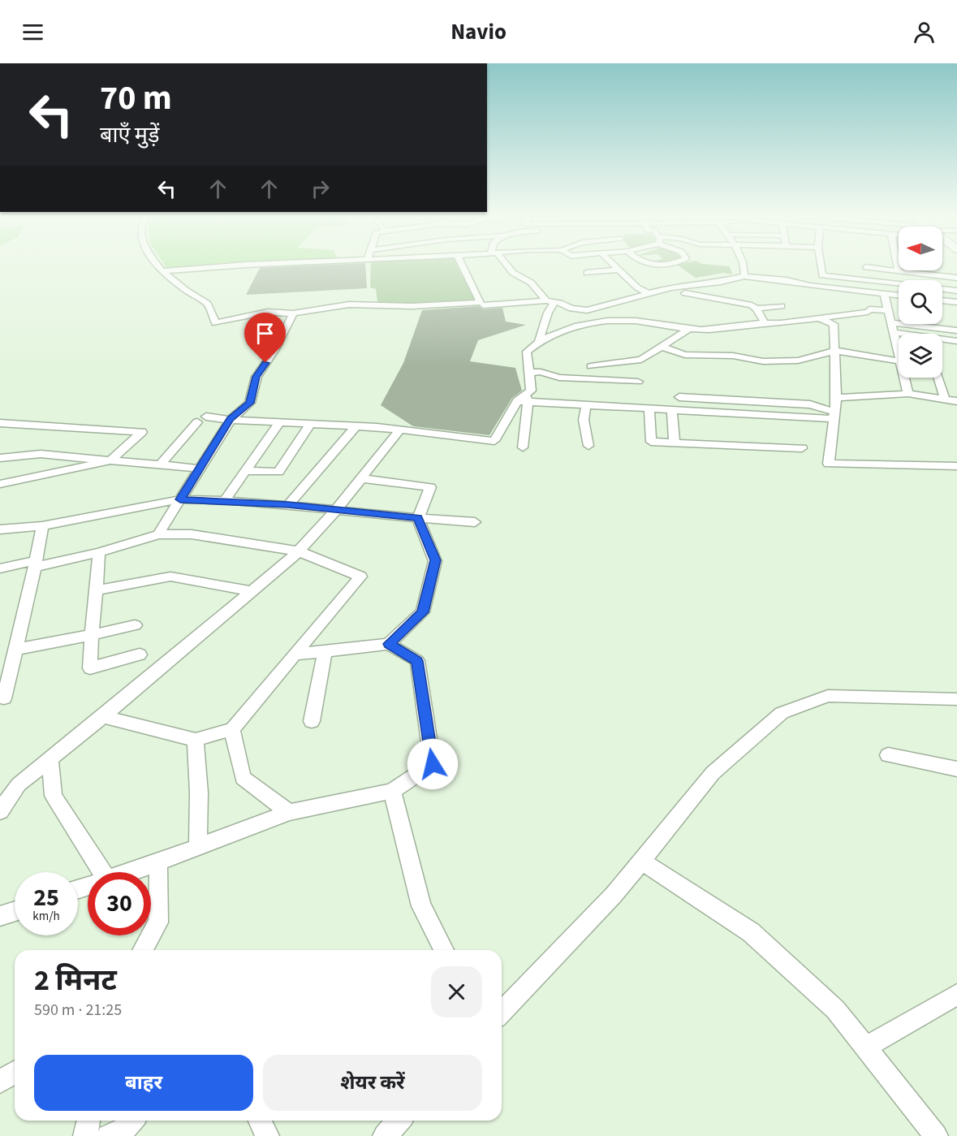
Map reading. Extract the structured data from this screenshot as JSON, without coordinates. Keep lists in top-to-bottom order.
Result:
{
  "north": "left",
  "page": {
    "header": "Navio",
    "turn": ["70 m", "बाएँ मुड़ें"],
    "speed": "25 km/h",
    "limit": "30",
    "heading": ["2 मिनट", "590 m · 21:25"],
    "buttons": ["बाहर", "शेयर करें"]
  }
}
